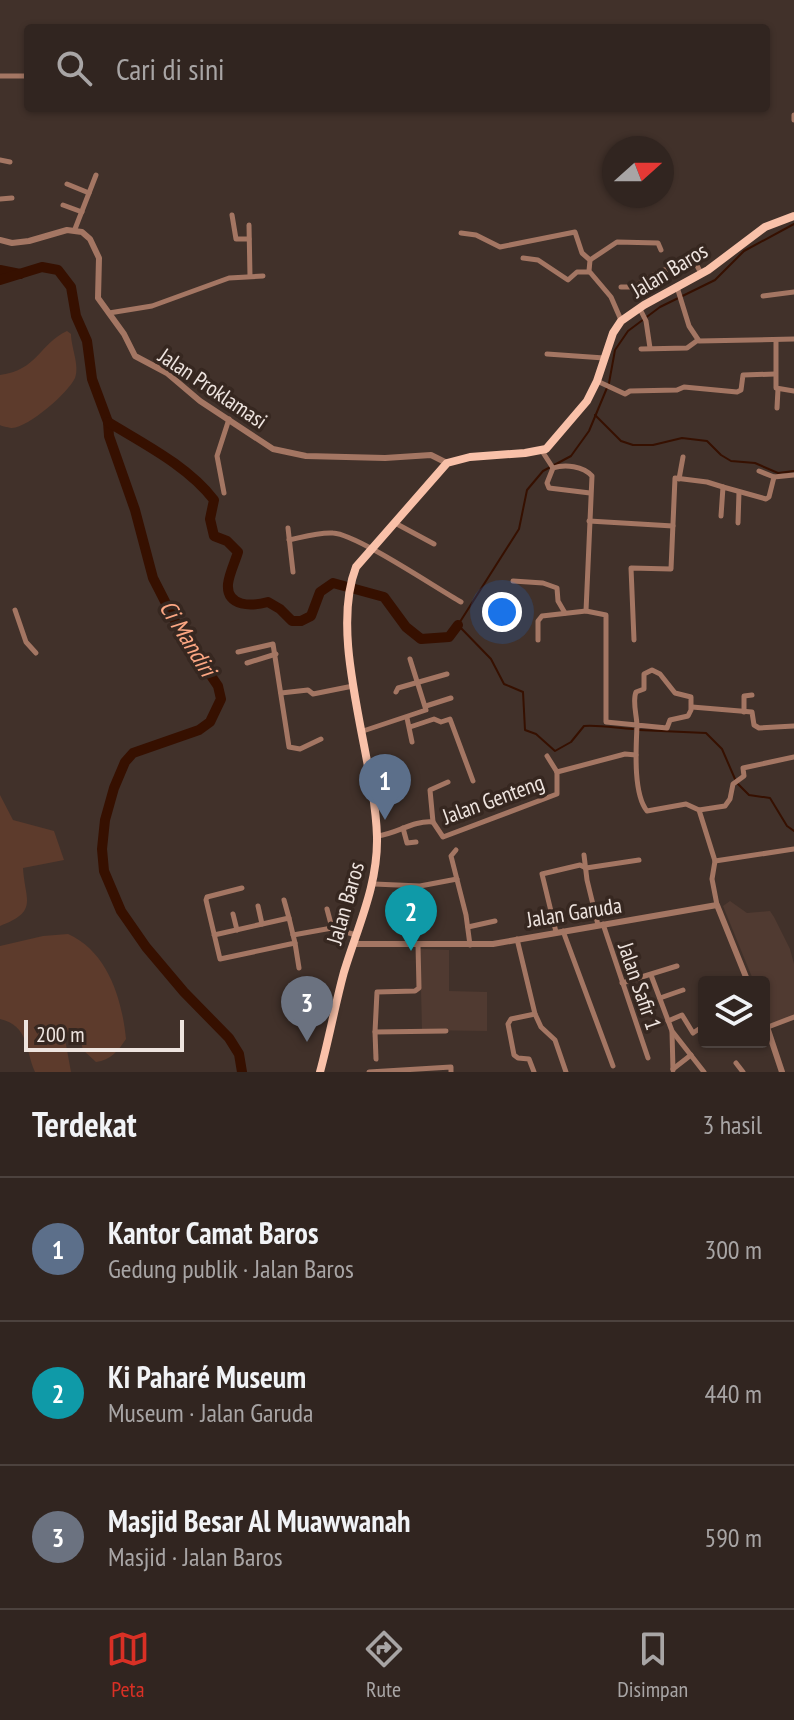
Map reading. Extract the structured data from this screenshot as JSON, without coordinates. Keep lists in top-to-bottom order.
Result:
{
  "streets": {
    "main road": ["Jalan Baros"],
    "street": [
      "Jalan Proklamasi",
      "Jalan Genteng",
      "Jalan Garuda",
      "Jalan Safir 1"
    ]
  },
  "crossings": [
    ["Jalan Baros", "Jalan Genteng"],
    ["Jalan Baros", "Jalan Garuda"],
    ["Jalan Garuda", "Jalan Safir 1"]
  ],
  "water": ["Ci Mandiri"],
  "scale_bar": "200 m",
  "north": "right",
  "page": {
    "search": "Cari di sini",
    "pins": ["1", "2", "3"],
    "scale": "200 m",
    "heading": ["Terdekat", "3 hasil"],
    "list": [
      {
        "mark": "1",
        "name": "Kantor Camat Baros",
        "note": "Gedung publik · Jalan Baros",
        "value": "300 m"
      },
      {
        "mark": "2",
        "name": "Ki Paharé Museum",
        "note": "Museum · Jalan Garuda",
        "value": "440 m"
      },
      {
        "mark": "3",
        "name": "Masjid Besar Al Muawwanah",
        "note": "Masjid · Jalan Baros",
        "value": "590 m"
      }
    ],
    "nav": ["Peta", "Rute", "Disimpan"]
  }
}
